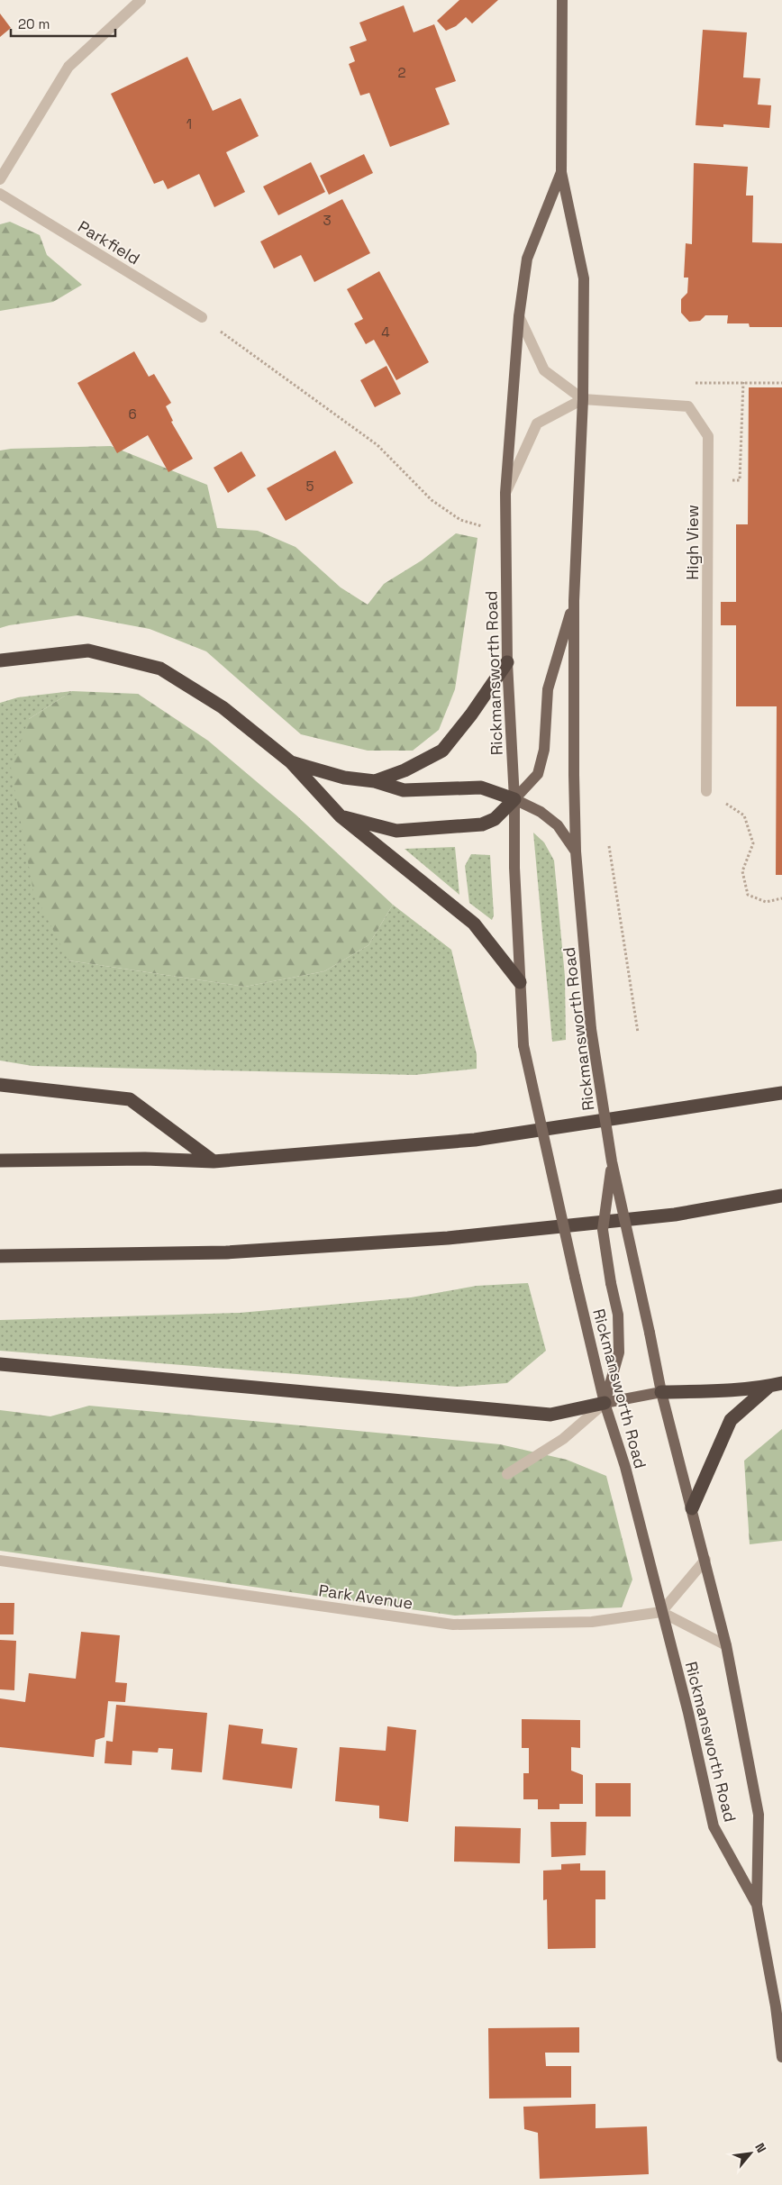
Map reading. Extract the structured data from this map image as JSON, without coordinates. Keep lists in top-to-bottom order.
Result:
{
  "streets": {
    "main road": ["Rickmansworth Road"],
    "street": ["Parkfield", "High View", "Park Avenue"]
  },
  "crossings": [
    ["Rickmansworth Road", "Park Avenue"]
  ],
  "house_numbers": [
    "2",
    "1",
    "3",
    "4",
    "6",
    "5"
  ],
  "scale_bar": "20 m",
  "north": "top right"
}
